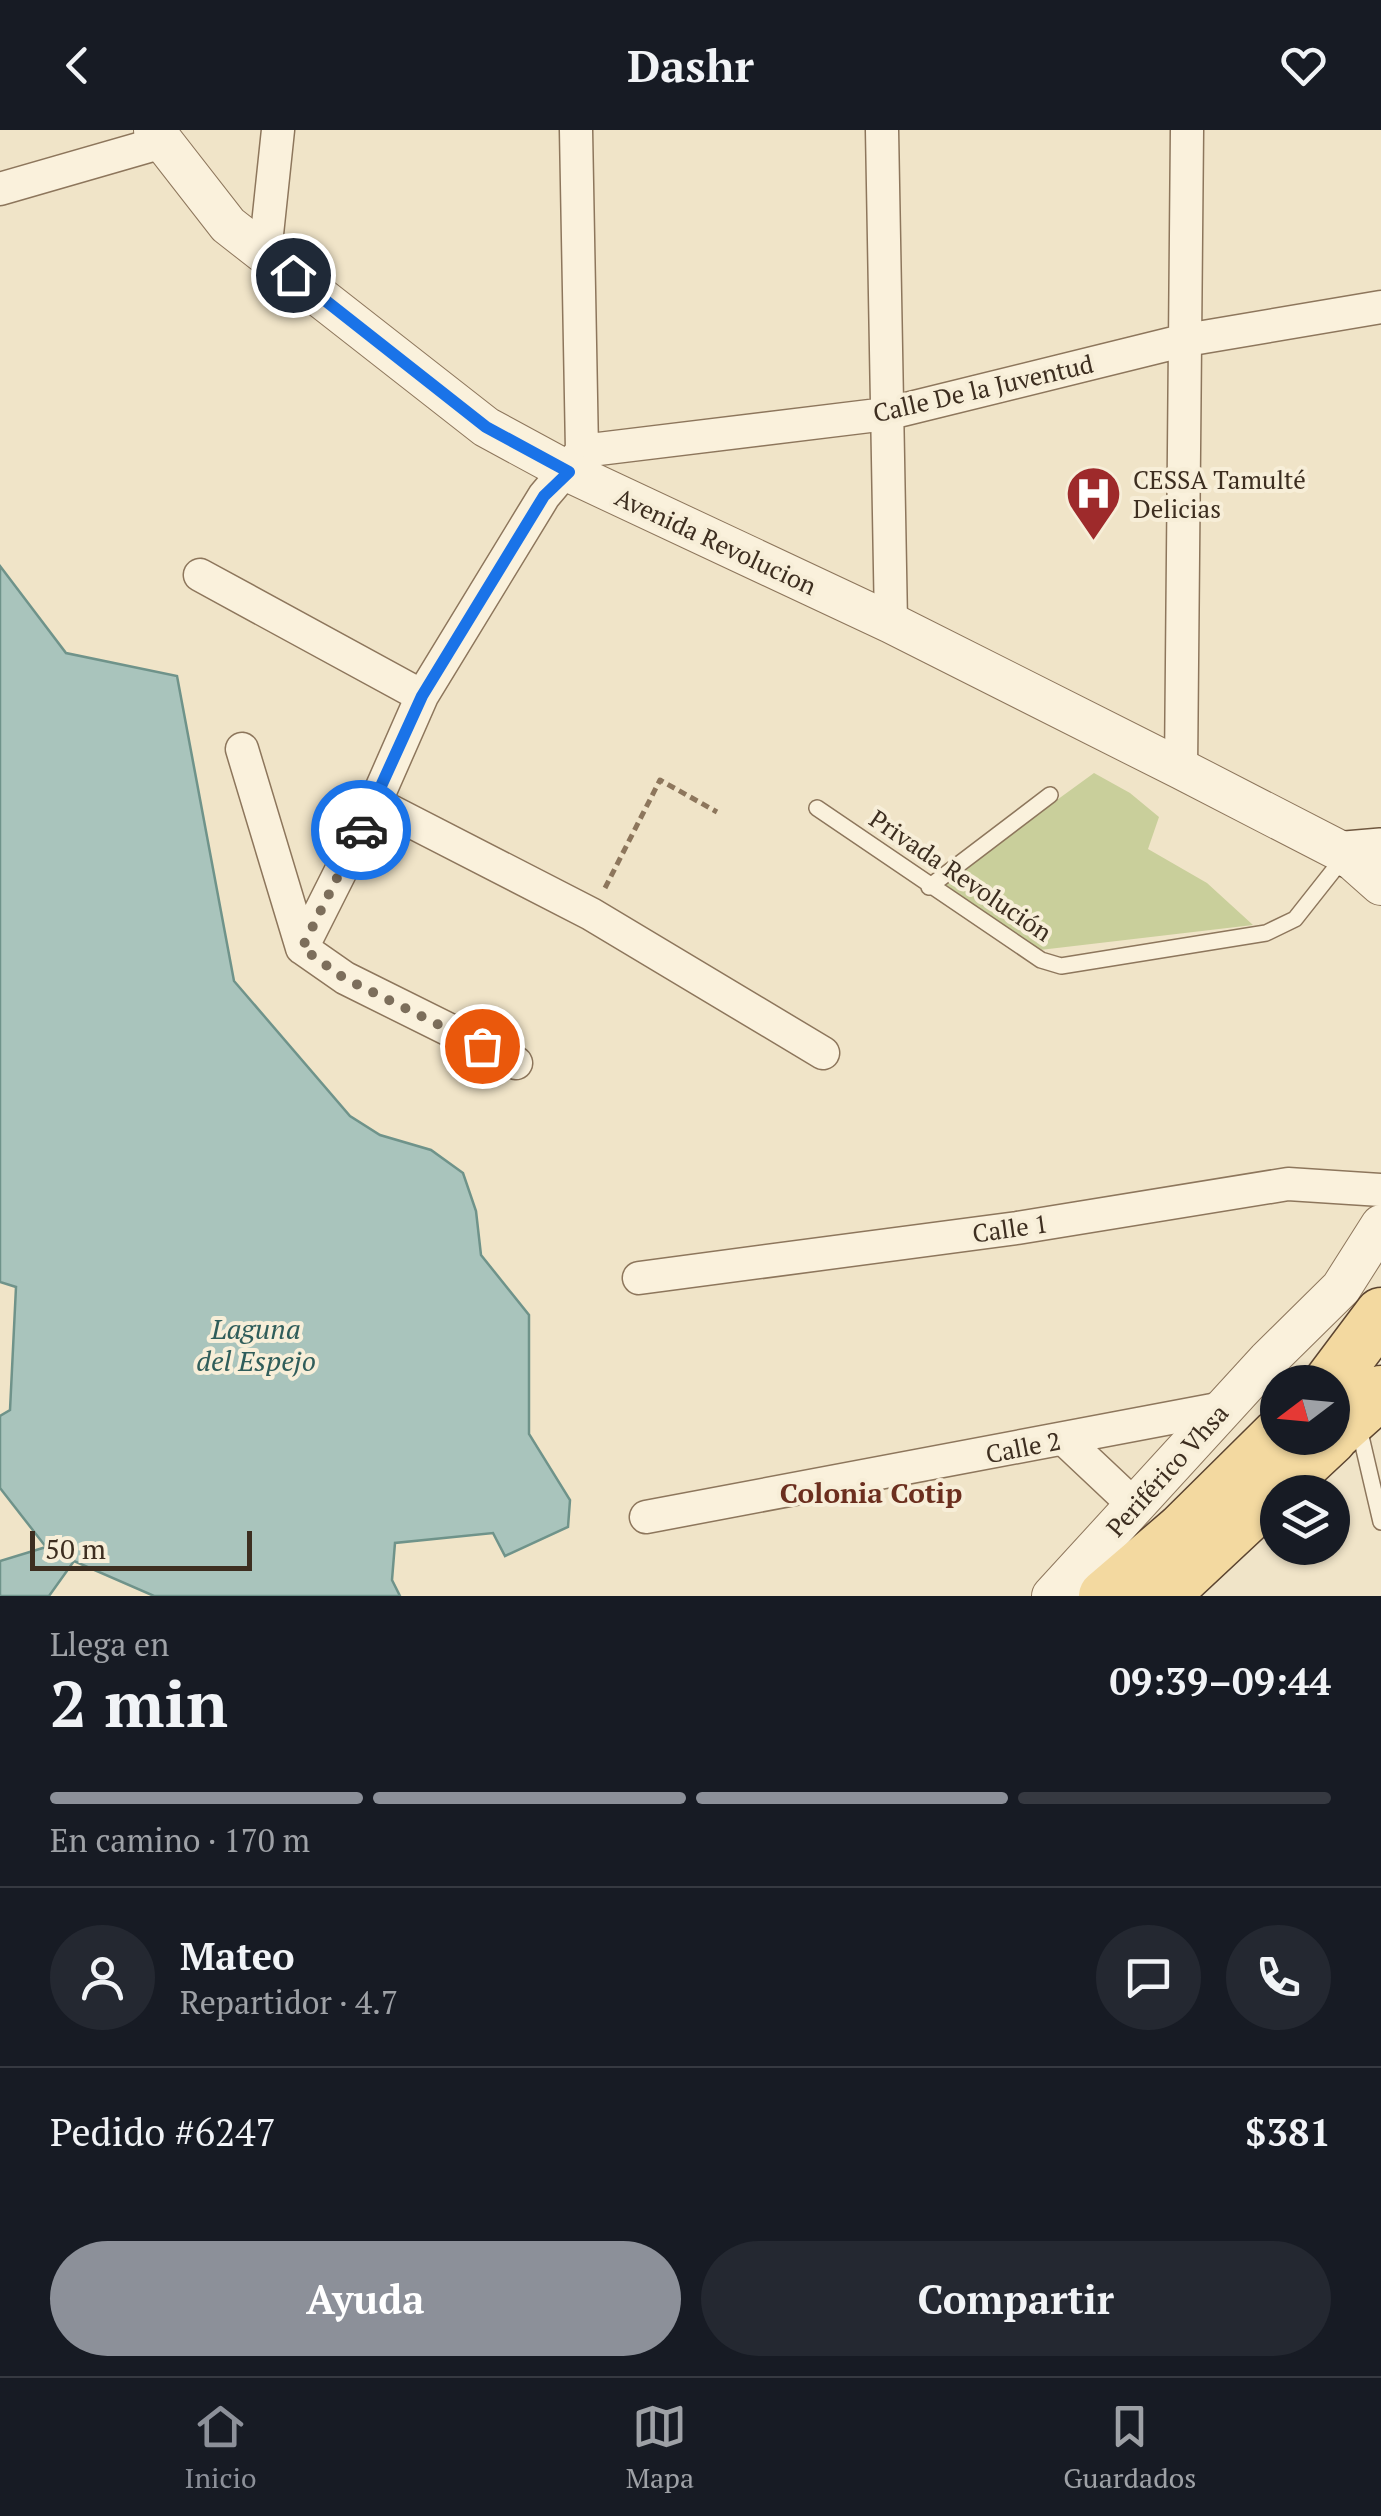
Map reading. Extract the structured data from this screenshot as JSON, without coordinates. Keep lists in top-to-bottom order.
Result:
{
  "streets": {
    "street": [
      "Calle De la Juventud",
      "Avenida Revolucion",
      "Calle 1",
      "Calle 2",
      "Periférico Vhsa"
    ],
    "lane": ["Privada Revolución"]
  },
  "crossings": [
    ["Calle De la Juventud", "Avenida Revolucion"],
    ["Avenida Revolucion", "Privada Revolución"],
    ["Calle 2", "Periférico Vhsa"]
  ],
  "districts": ["Colonia Cotip"],
  "water": ["Laguna del Espejo"],
  "places": {
    "hospital": ["CESSA Tamulté Delicias"]
  },
  "scale_bar": "50 m",
  "north": "left",
  "page": {
    "header": "Dashr",
    "scale": "50 m",
    "heading": ["2 min", "Llega en", "09:39–09:44"],
    "panel": [
      "Mateo",
      "Repartidor · 4.7",
      "Pedido #6247",
      "$381"
    ],
    "bar": "En camino · 170 m",
    "buttons": ["Ayuda", "Compartir"],
    "tabs": ["Inicio", "Mapa", "Guardados"]
  }
}
